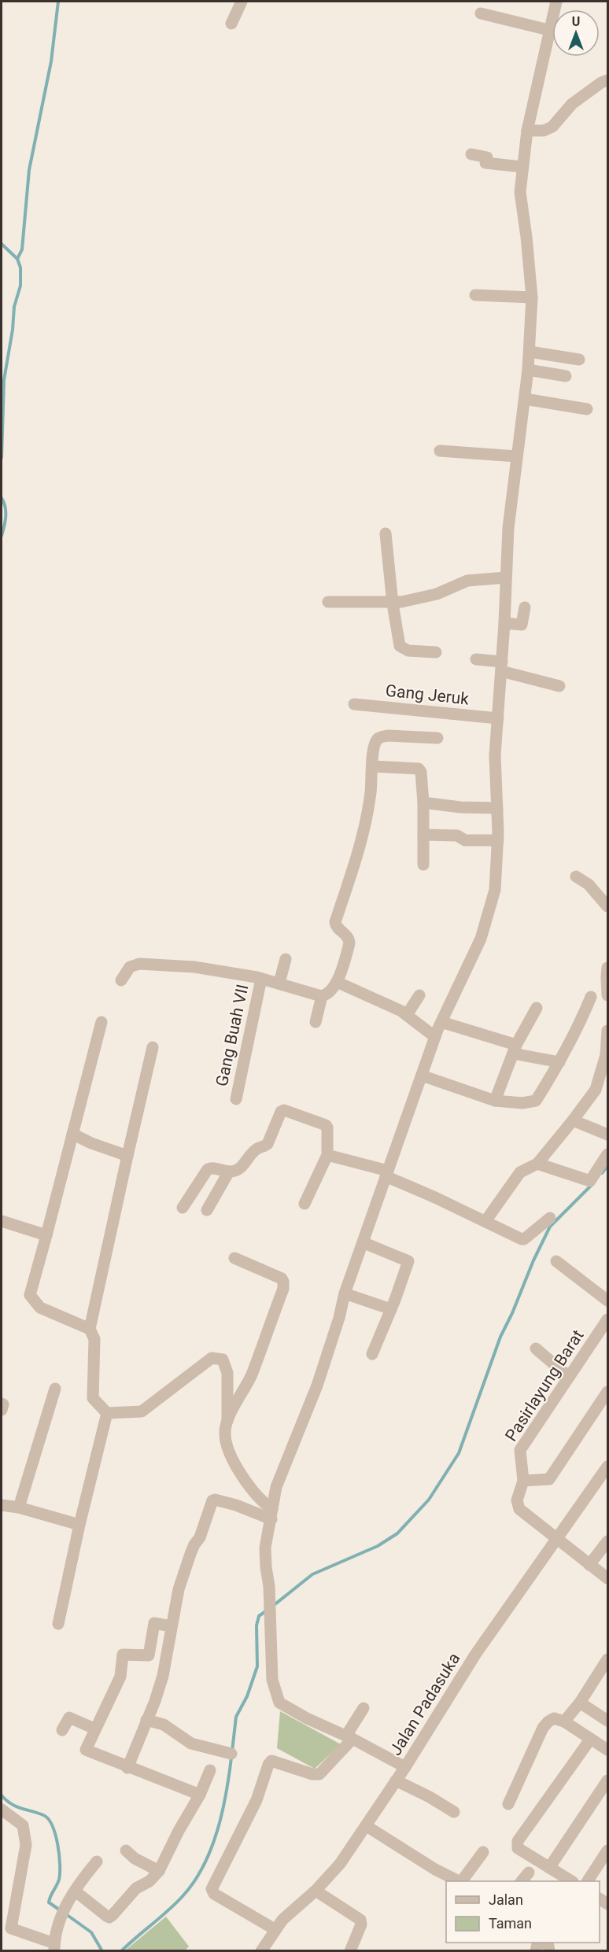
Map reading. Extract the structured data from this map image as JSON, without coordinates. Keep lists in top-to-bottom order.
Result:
{
  "streets": {
    "street": [
      "Gang Jeruk",
      "Gang Buah VII",
      "Pasirlayung Barat",
      "Jalan Padasuka"
    ]
  },
  "crossings": [
    ["Pasirlayung Barat", "Jalan Padasuka"]
  ],
  "legend": ["Jalan", "Taman"],
  "north": "top"
}
